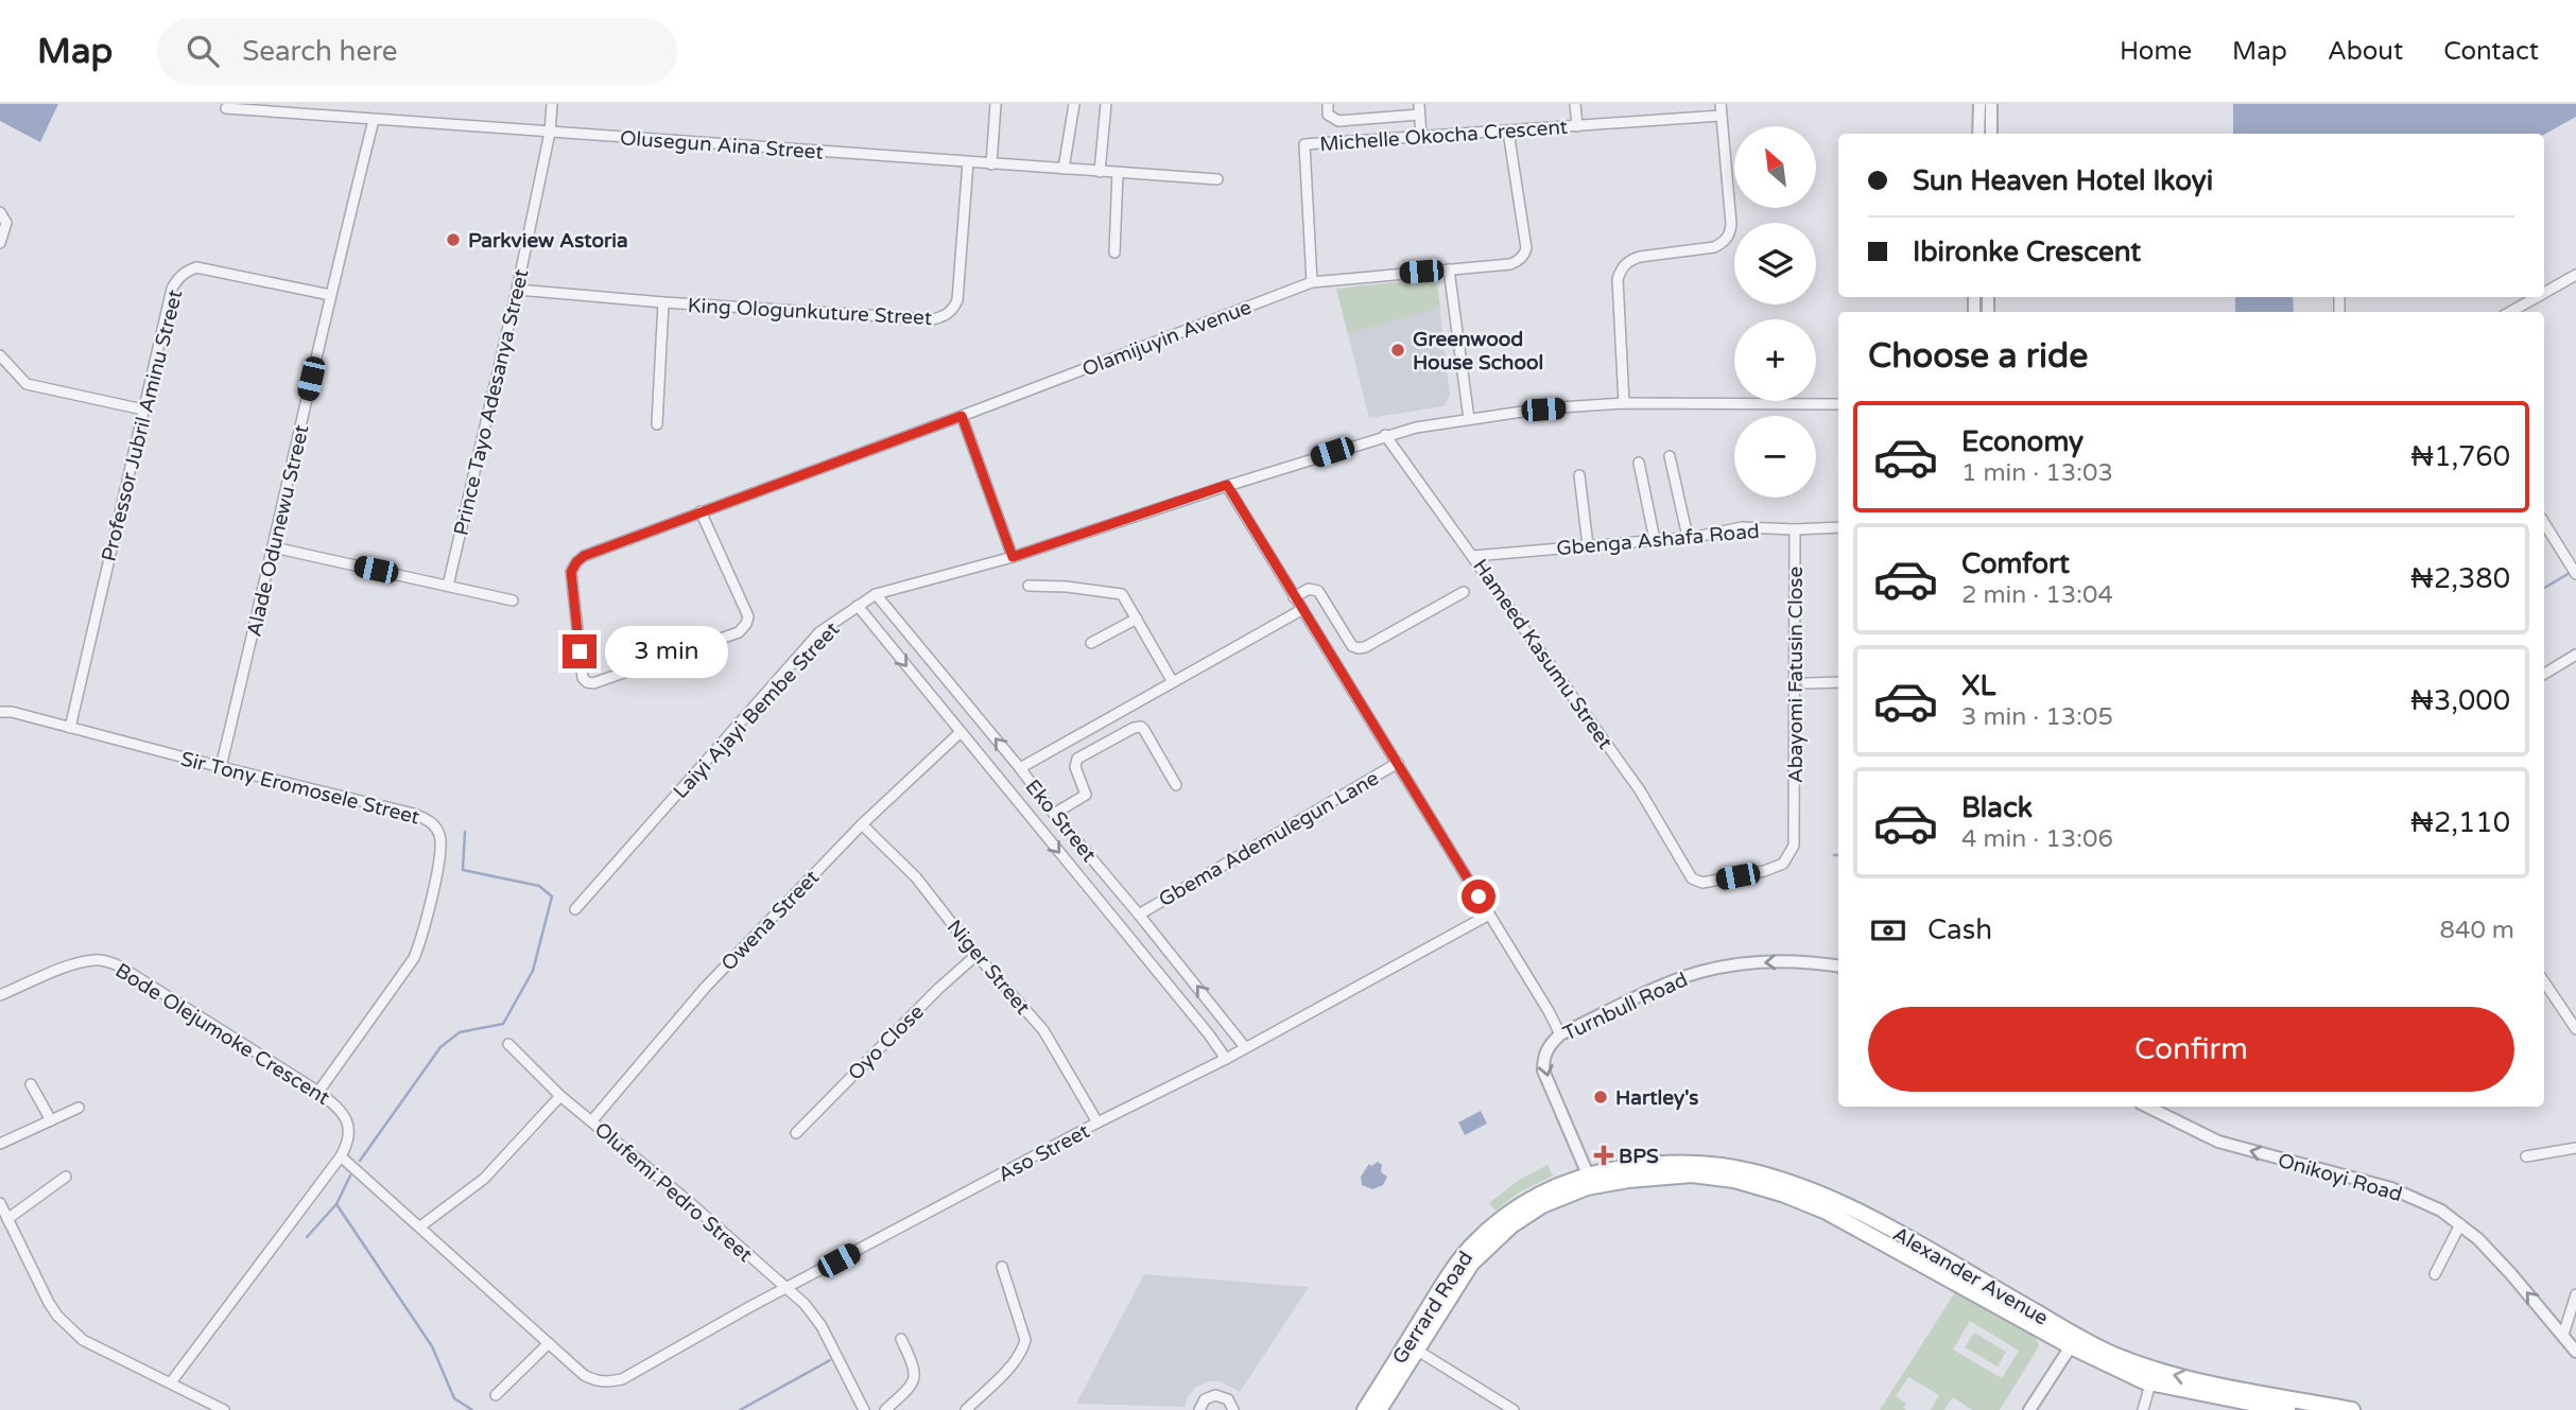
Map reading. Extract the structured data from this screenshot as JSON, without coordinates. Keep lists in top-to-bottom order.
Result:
{
  "streets": {
    "main road": ["Alexander Avenue", "Gerrard Road"],
    "street": [
      "Michelle Okocha Crescent",
      "Olusegun Aina Street",
      "King Ologunkuture Street",
      "Olamijuyin Avenue",
      "Prince Tayo Adesanya Street",
      "Professor Jubril Aminu Street",
      "Alade Odunewu Street",
      "Gbenga Ashafa Road",
      "Hameed Kasumu Street",
      "Abayomi Fatusin Close",
      "Laiyi Ajayi Bembe Street",
      "Sir Tony Eromosele Street",
      "Eko Street",
      "Gbema Ademulegun Lane",
      "Owena Street",
      "Niger Street",
      "Turnbull Road",
      "Bode Olejumoke Crescent",
      "Oyo Close",
      "Aso Street",
      "Onikoyi Road",
      "Olufemi Pedro Street"
    ]
  },
  "crossings": [
    ["Michelle Okocha Crescent", "Olamijuyin Avenue"],
    ["Olusegun Aina Street", "King Ologunkuture Street"],
    ["Olusegun Aina Street", "Prince Tayo Adesanya Street"],
    ["Olusegun Aina Street", "Alade Odunewu Street"],
    ["King Ologunkuture Street", "Prince Tayo Adesanya Street"],
    ["Professor Jubril Aminu Street", "Alade Odunewu Street"],
    ["Professor Jubril Aminu Street", "Sir Tony Eromosele Street"],
    ["Alade Odunewu Street", "Sir Tony Eromosele Street"],
    ["Gbenga Ashafa Road", "Hameed Kasumu Street"],
    ["Gbenga Ashafa Road", "Abayomi Fatusin Close"],
    ["Hameed Kasumu Street", "Abayomi Fatusin Close"],
    ["Hameed Kasumu Street", "Laiyi Ajayi Bembe Street"],
    ["Laiyi Ajayi Bembe Street", "Eko Street"],
    ["Sir Tony Eromosele Street", "Bode Olejumoke Crescent"],
    ["Eko Street", "Gbema Ademulegun Lane"],
    ["Eko Street", "Owena Street"],
    ["Eko Street", "Aso Street"],
    ["Owena Street", "Niger Street"],
    ["Owena Street", "Olufemi Pedro Street"],
    ["Niger Street", "Oyo Close"],
    ["Niger Street", "Aso Street"],
    ["Turnbull Road", "Alexander Avenue"],
    ["Turnbull Road", "Gerrard Road"],
    ["Aso Street", "Olufemi Pedro Street"],
    ["Alexander Avenue", "Gerrard Road"]
  ],
  "one_way": ["Onikoyi Road"],
  "places": {
    "other": ["Parkview Astoria", "Greenwood House School", "Hartley's"],
    "health": ["BPS"]
  },
  "north": "top left",
  "page": {
    "header": "Map",
    "search": "Search here",
    "nav": [
      "Home",
      "Map",
      "About",
      "Contact"
    ],
    "map_buttons": ["+", "−"],
    "banner": ["Sun Heaven Hotel Ikoyi", "Ibironke Crescent"],
    "heading": "Choose a ride",
    "list": [
      {
        "name": "Economy",
        "note": "1 min · 13:03",
        "value": "₦1,760"
      },
      {
        "name": "Comfort",
        "note": "2 min · 13:04",
        "value": "₦2,380"
      },
      {
        "name": "XL",
        "note": "3 min · 13:05",
        "value": "₦3,000"
      },
      {
        "name": "Black",
        "note": "4 min · 13:06",
        "value": "₦2,110"
      }
    ],
    "bubble": "3 min",
    "pay": ["Cash", "840 m"],
    "buttons": "Confirm"
  }
}
